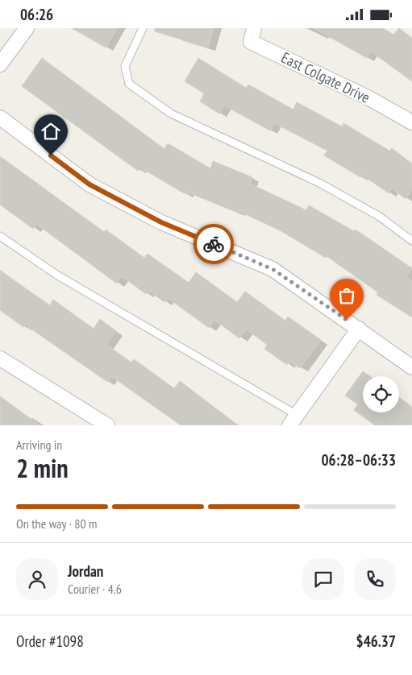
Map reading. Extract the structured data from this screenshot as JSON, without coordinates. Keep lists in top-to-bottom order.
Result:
{
  "streets": {
    "street": ["East Colgate Drive"]
  },
  "page": {
    "status": "06:26",
    "heading": ["2 min", "Arriving in", "06:28–06:33"],
    "panel": [
      "Jordan",
      "Courier · 4.6",
      "Order #1098",
      "$46.37"
    ],
    "bar": "On the way · 80 m"
  }
}
